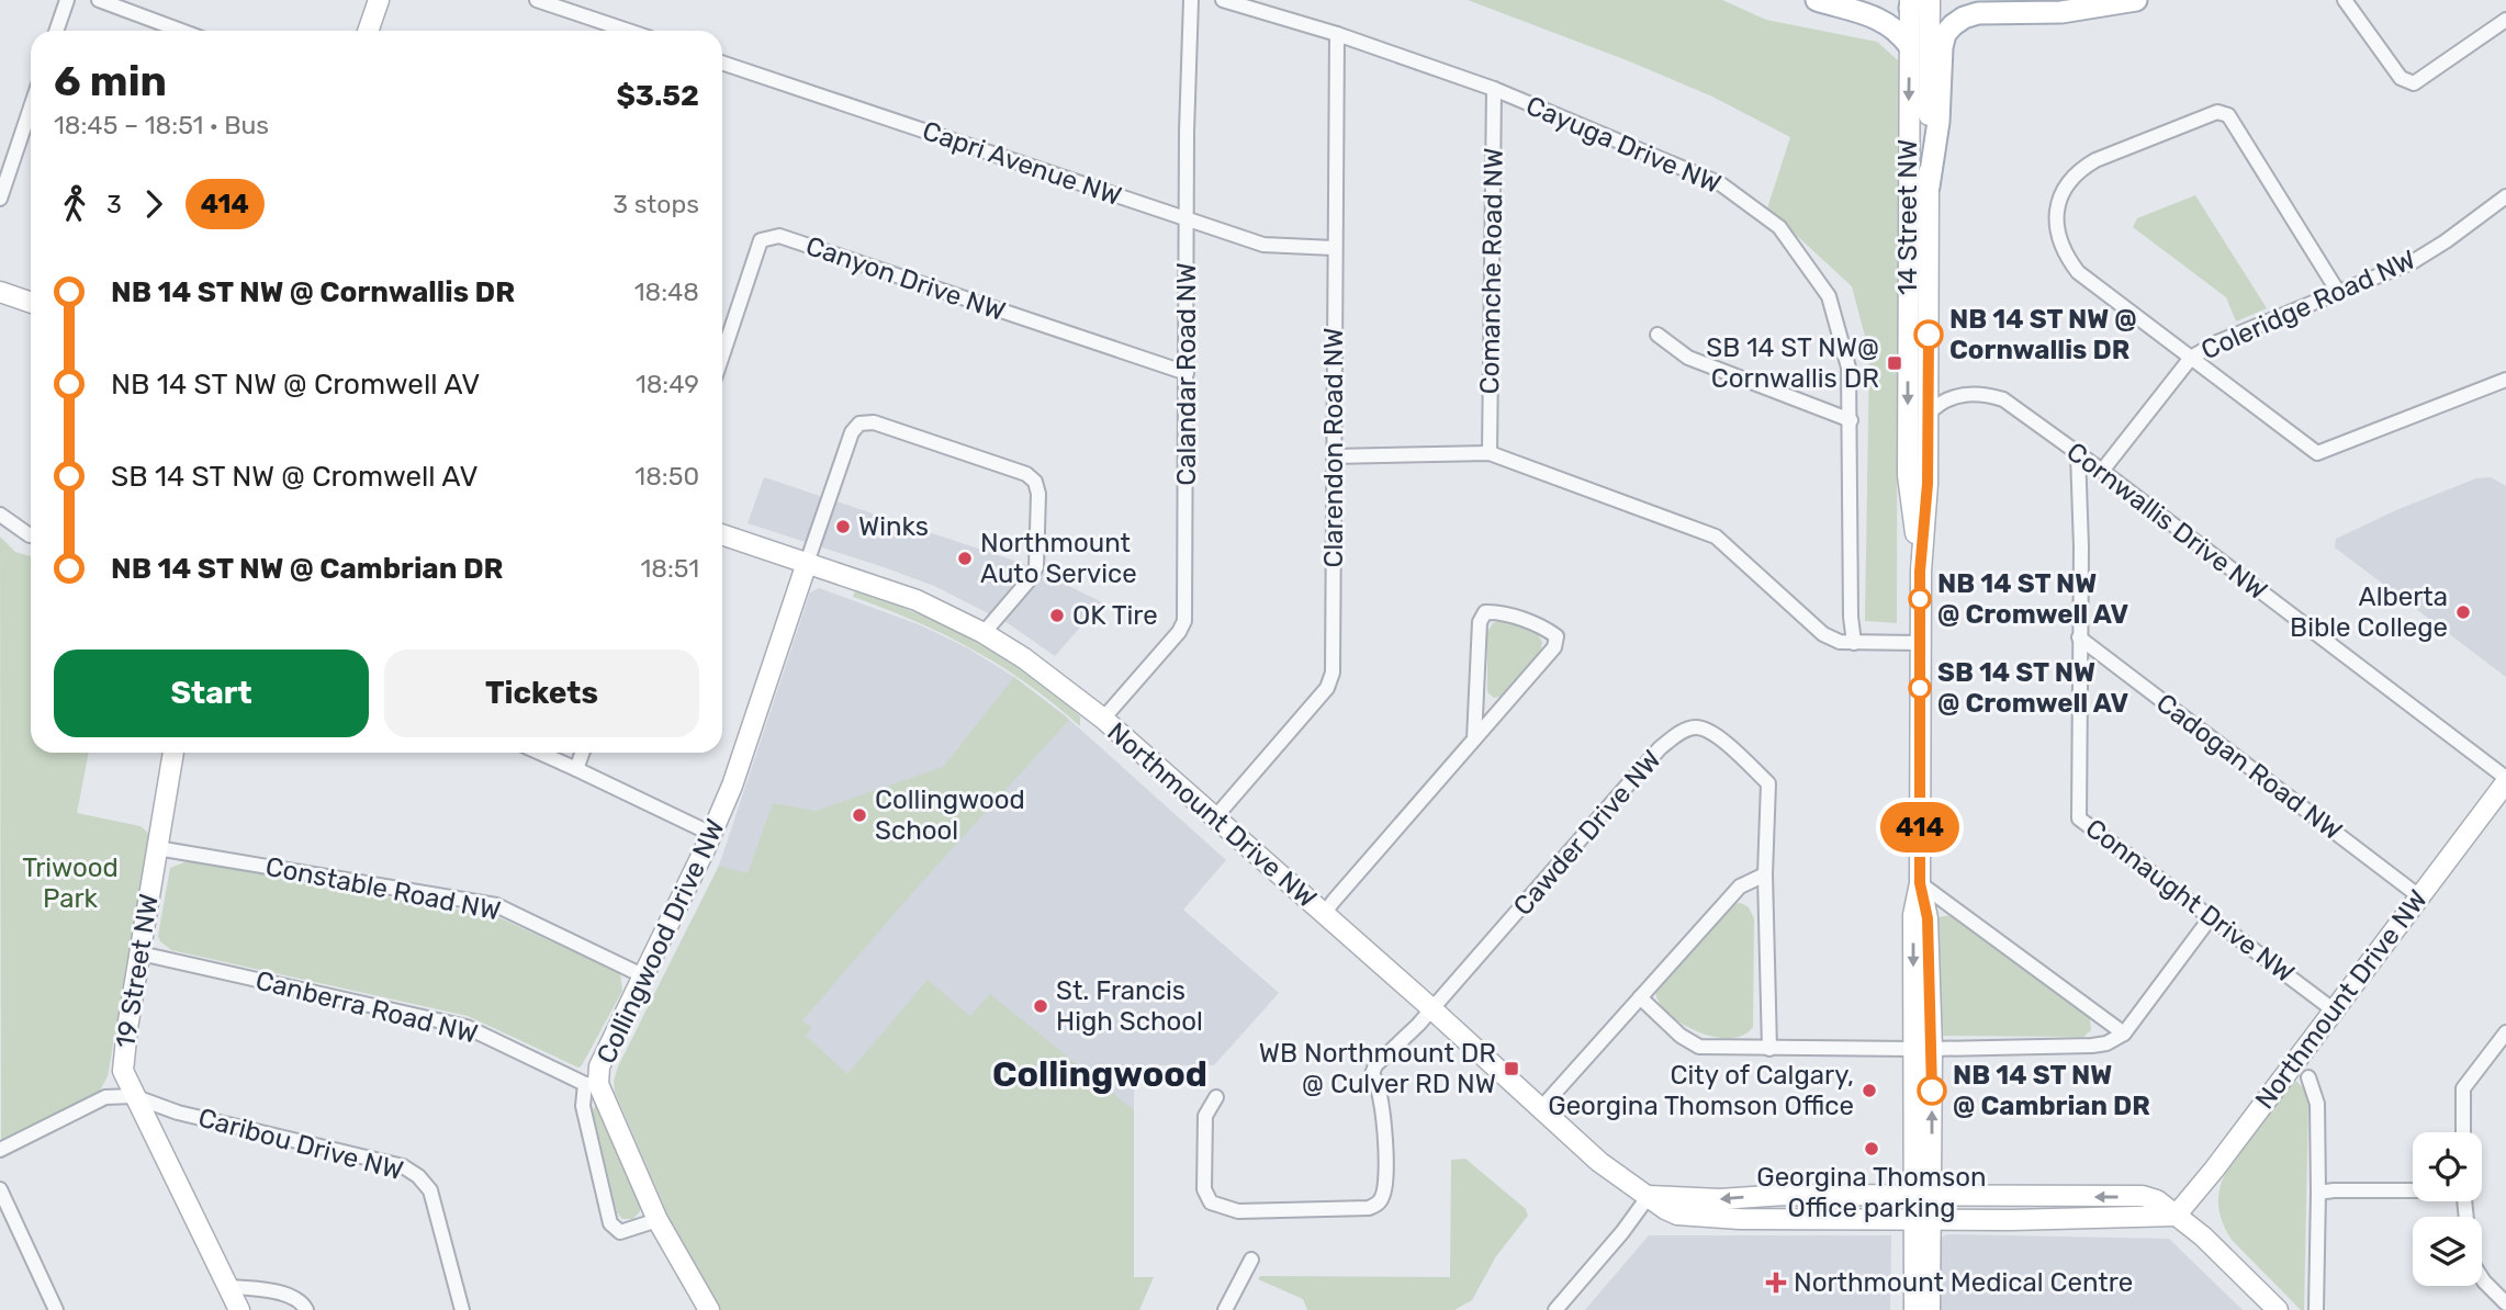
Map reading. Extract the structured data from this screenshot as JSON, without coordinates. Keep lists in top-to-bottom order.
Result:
{
  "streets": {
    "street": [
      "Cayuga Drive NW",
      "Capri Avenue NW",
      "14 Street NW",
      "Comanche Road NW",
      "Canyon Drive NW",
      "Coleridge Road NW",
      "Calandar Road NW",
      "Clarendon Road NW",
      "Cornwallis Drive NW",
      "Cadogan Road NW",
      "Northmount Drive NW",
      "Cawder Drive NW",
      "Constable Road NW",
      "Connaught Drive NW",
      "Collingwood Drive NW",
      "19 Street NW",
      "Canberra Road NW",
      "Caribou Drive NW"
    ]
  },
  "crossings": [
    ["Cayuga Drive NW", "Comanche Road NW"],
    ["Cayuga Drive NW", "Clarendon Road NW"],
    ["Capri Avenue NW", "Calandar Road NW"],
    ["Capri Avenue NW", "Clarendon Road NW"],
    ["14 Street NW", "Cornwallis Drive NW"],
    ["14 Street NW", "Northmount Drive NW"],
    ["Canyon Drive NW", "Calandar Road NW"],
    ["Coleridge Road NW", "Cornwallis Drive NW"],
    ["Calandar Road NW", "Northmount Drive NW"],
    ["Clarendon Road NW", "Northmount Drive NW"],
    ["Cornwallis Drive NW", "Northmount Drive NW"],
    ["Cornwallis Drive NW", "Connaught Drive NW"],
    ["Cadogan Road NW", "Northmount Drive NW"],
    ["Cadogan Road NW", "Connaught Drive NW"],
    ["Northmount Drive NW", "Cawder Drive NW"],
    ["Northmount Drive NW", "Connaught Drive NW"],
    ["Northmount Drive NW", "Collingwood Drive NW"],
    ["Constable Road NW", "Collingwood Drive NW"],
    ["Constable Road NW", "19 Street NW"],
    ["Collingwood Drive NW", "Canberra Road NW"],
    ["19 Street NW", "Canberra Road NW"],
    ["19 Street NW", "Caribou Drive NW"]
  ],
  "districts": ["Collingwood"],
  "parks": ["Triwood Park"],
  "places": {
    "other": [
      "NB 14 ST NW @ Cornwallis DR",
      "Winks",
      "Northmount Auto Service",
      "NB 14 ST NW @ Cromwell AV",
      "Alberta Bible College",
      "OK Tire",
      "SB 14 ST NW @ Cromwell AV",
      "Collingwood School",
      "St. Francis High School",
      "City of Calgary, Georgina Thomson Office",
      "NB 14 ST NW @ Cambrian DR",
      "Georgina Thomson Office parking"
    ],
    "transit": ["SB 14 ST NW@ Cornwallis DR", "WB Northmount DR @ Culver RD NW"],
    "health": ["Northmount Medical Centre"]
  },
  "lines": ["bus line 414"],
  "page": {
    "on_map": "414",
    "heading": ["6 min", "18:45 – 18:51 · Bus", "$3.52"],
    "legs": ["3", "414", "3 stops"],
    "list": [
      {
        "name": "NB 14 ST NW @ Cornwallis DR",
        "value": "18:48"
      },
      {
        "name": "NB 14 ST NW @ Cromwell AV",
        "value": "18:49"
      },
      {
        "name": "SB 14 ST NW @ Cromwell AV",
        "value": "18:50"
      },
      {
        "name": "NB 14 ST NW @ Cambrian DR",
        "value": "18:51"
      }
    ],
    "buttons": ["Start", "Tickets"]
  }
}
